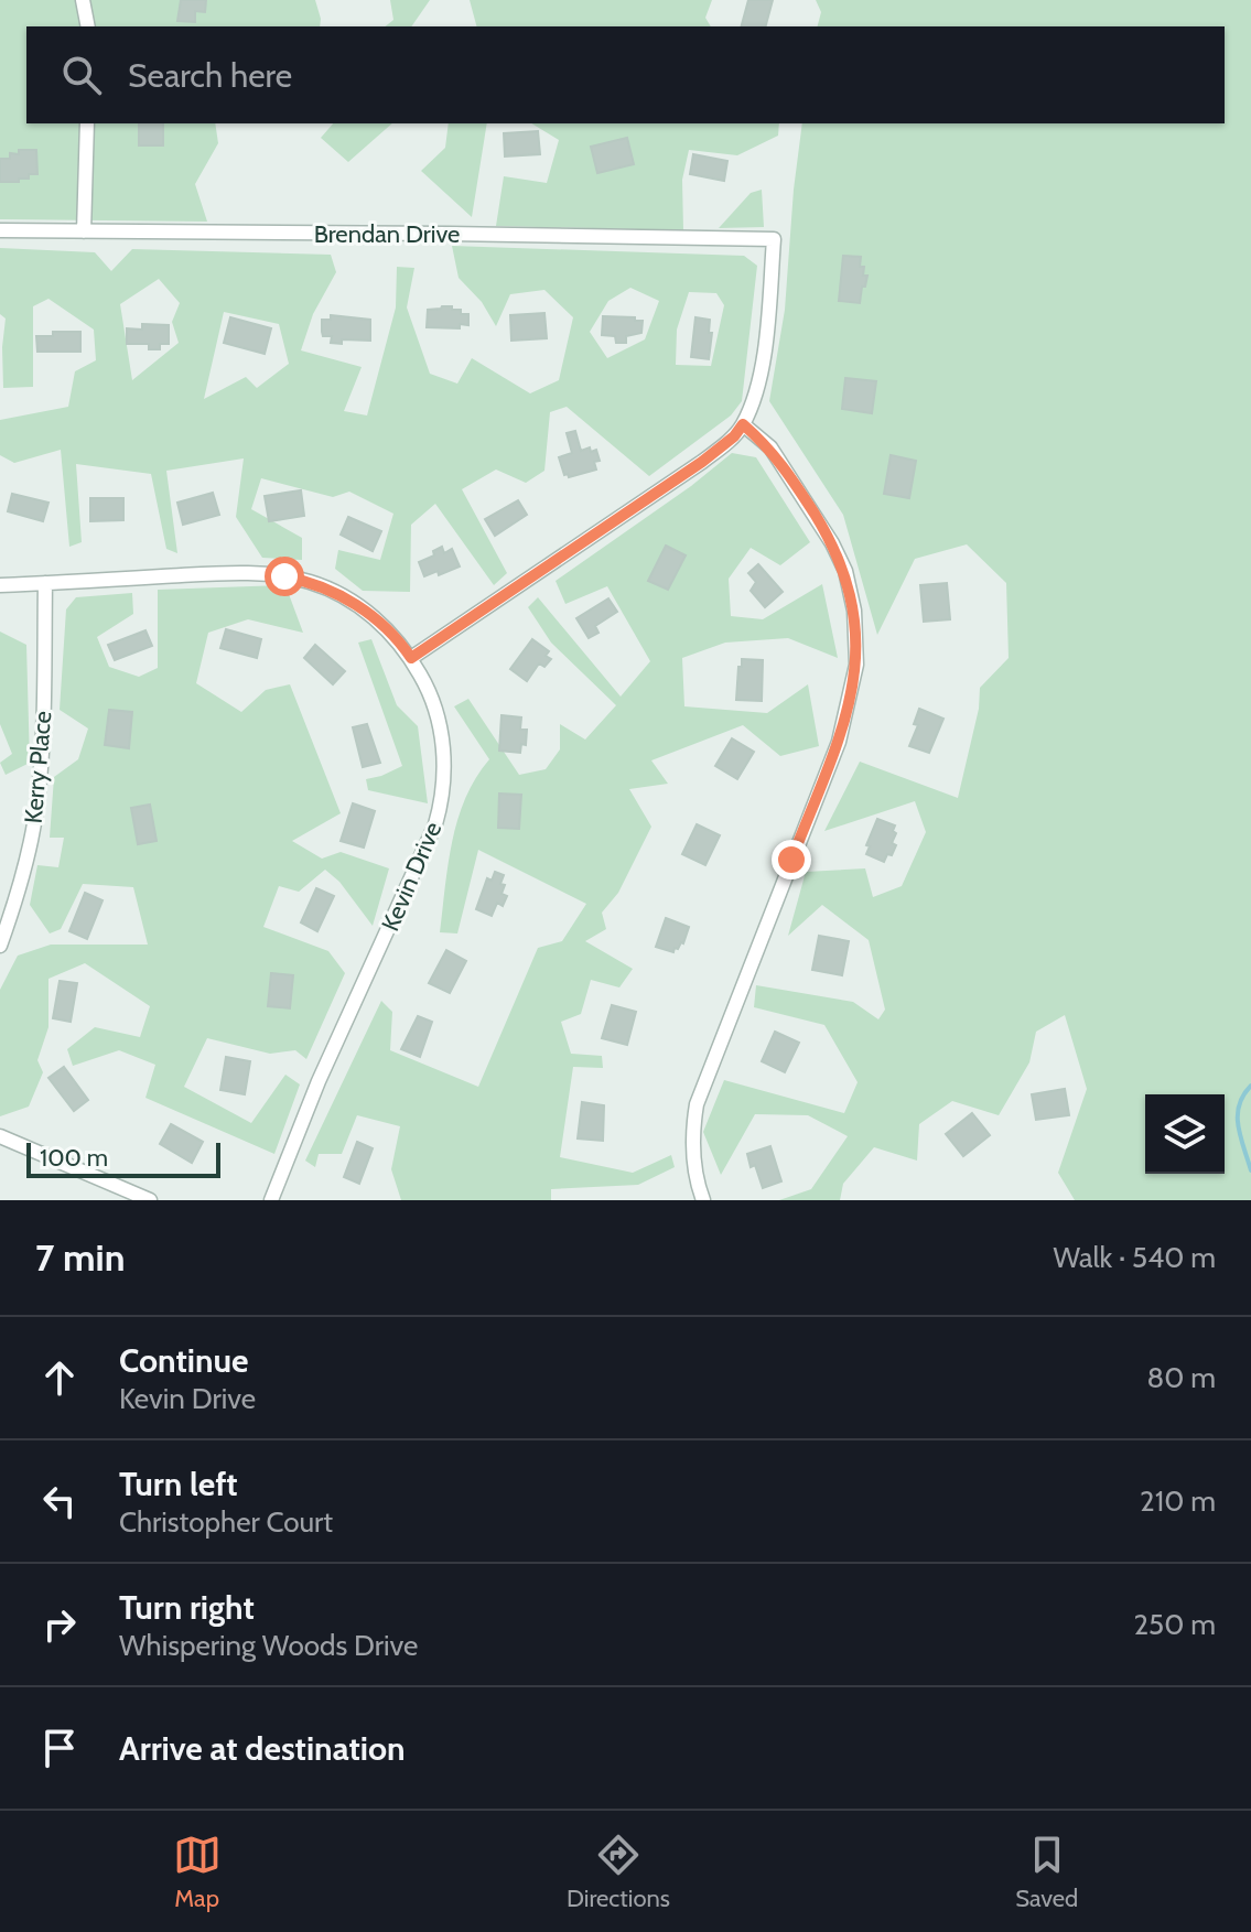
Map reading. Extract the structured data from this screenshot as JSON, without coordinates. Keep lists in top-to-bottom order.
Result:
{
  "streets": {
    "street": ["Brendan Drive", "Kerry Place", "Kevin Drive"]
  },
  "crossings": [
    ["Kerry Place", "Kevin Drive"]
  ],
  "scale_bar": "100 m",
  "page": {
    "search": "Search here",
    "scale": "100 m",
    "heading": ["7 min", "Walk · 540 m"],
    "list": [
      ["Continue", "Kevin Drive", "80 m"],
      ["Turn left", "Christopher Court", "210 m"],
      ["Turn right", "Whispering Woods Drive", "250 m"],
      "Arrive at destination"
    ],
    "nav": ["Map", "Directions", "Saved"]
  }
}
